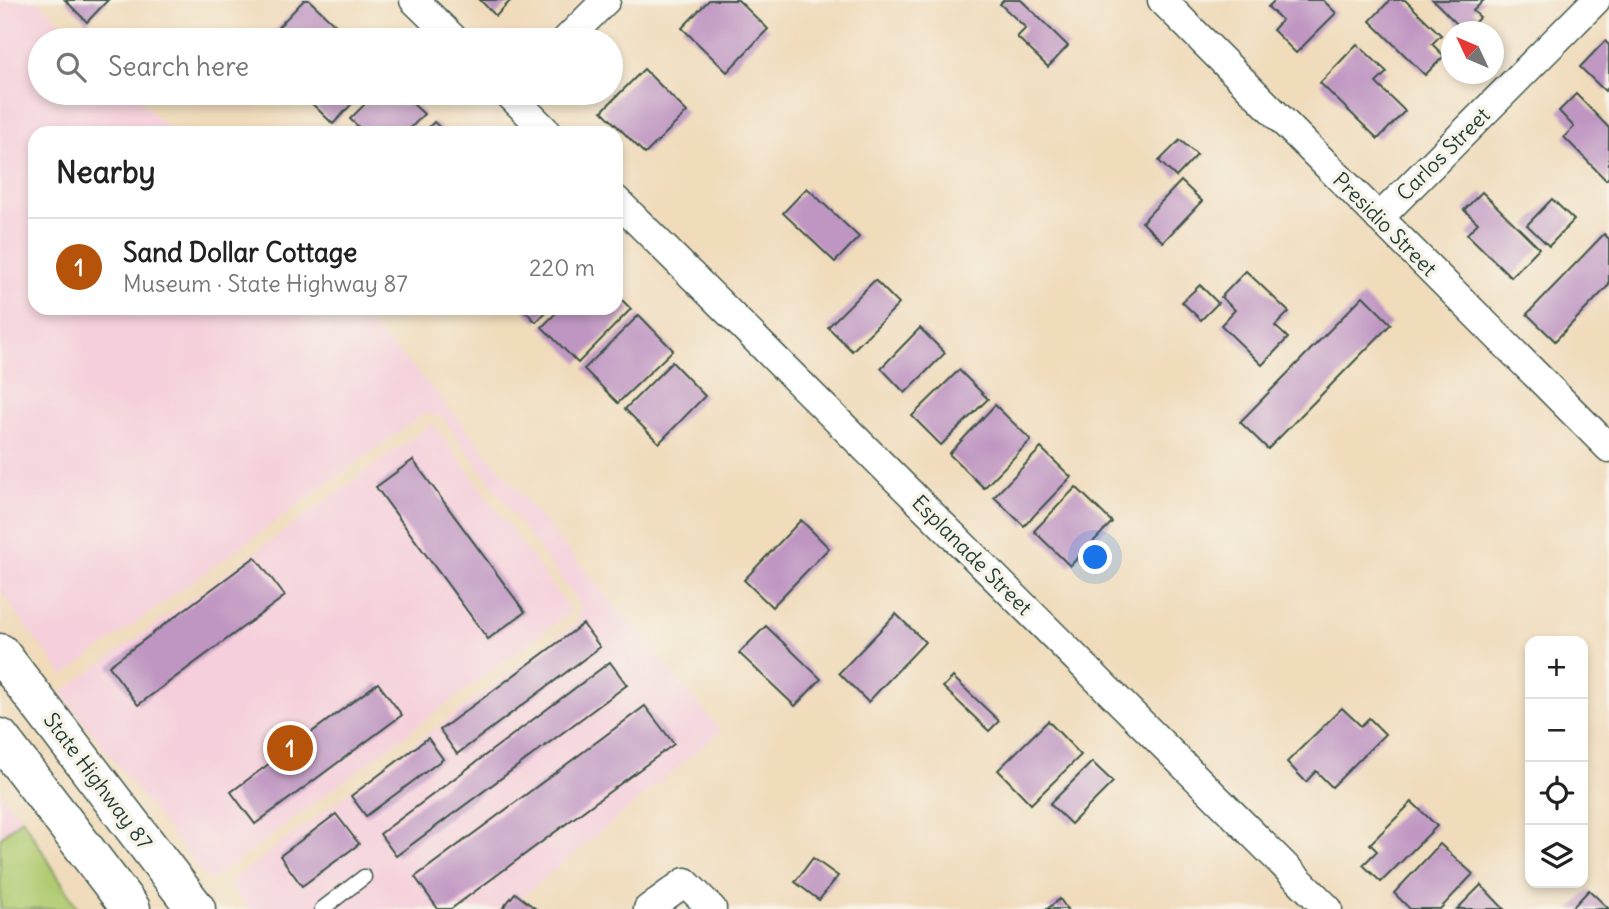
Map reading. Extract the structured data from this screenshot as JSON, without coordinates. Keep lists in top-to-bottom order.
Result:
{
  "streets": {
    "highway": ["State Highway 87"],
    "street": ["Carlos Street", "Presidio Street", "Esplanade Street"]
  },
  "crossings": [
    ["Carlos Street", "Presidio Street"]
  ],
  "north": "top left",
  "page": {
    "search": "Search here",
    "heading": "Nearby",
    "list": [
      {
        "mark": "1",
        "name": "Sand Dollar Cottage",
        "note": "Museum · State Highway 87",
        "value": "220 m"
      }
    ],
    "map_buttons": ["+", "−"],
    "pins": "1"
  }
}
